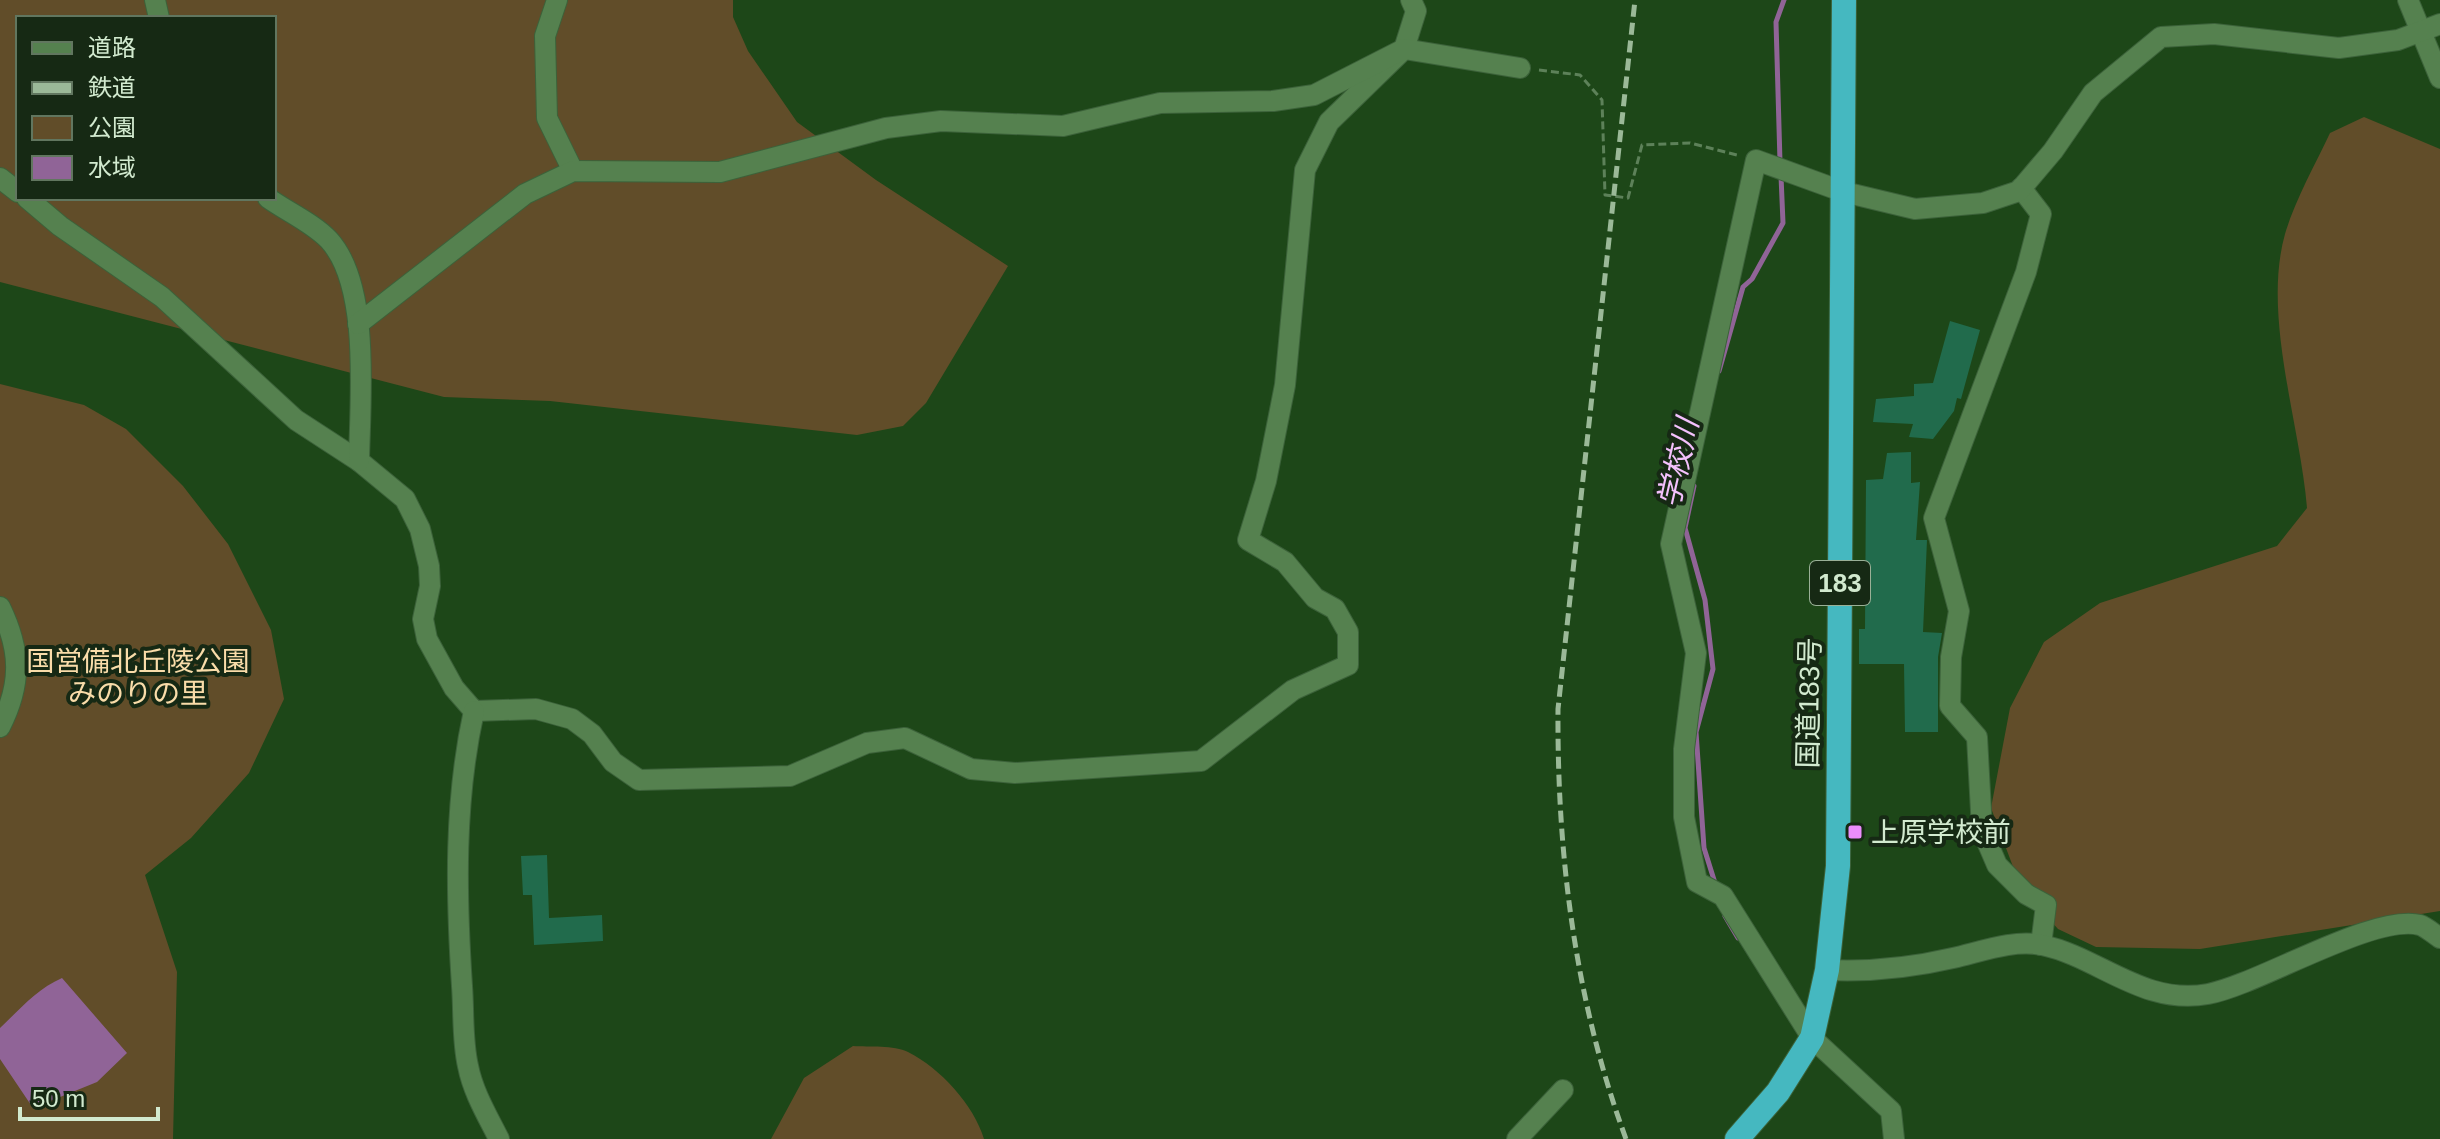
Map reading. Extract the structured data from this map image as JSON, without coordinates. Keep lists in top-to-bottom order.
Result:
{
  "streets": {
    "highway": ["183", "国道183号"]
  },
  "water": ["学校川"],
  "parks": ["国営備北丘陵公園 みのりの里"],
  "places": {
    "transit": ["上原学校前"]
  },
  "legend": [
    "道路",
    "鉄道",
    "公園",
    "水域"
  ],
  "scale_bar": "50 m"
}
